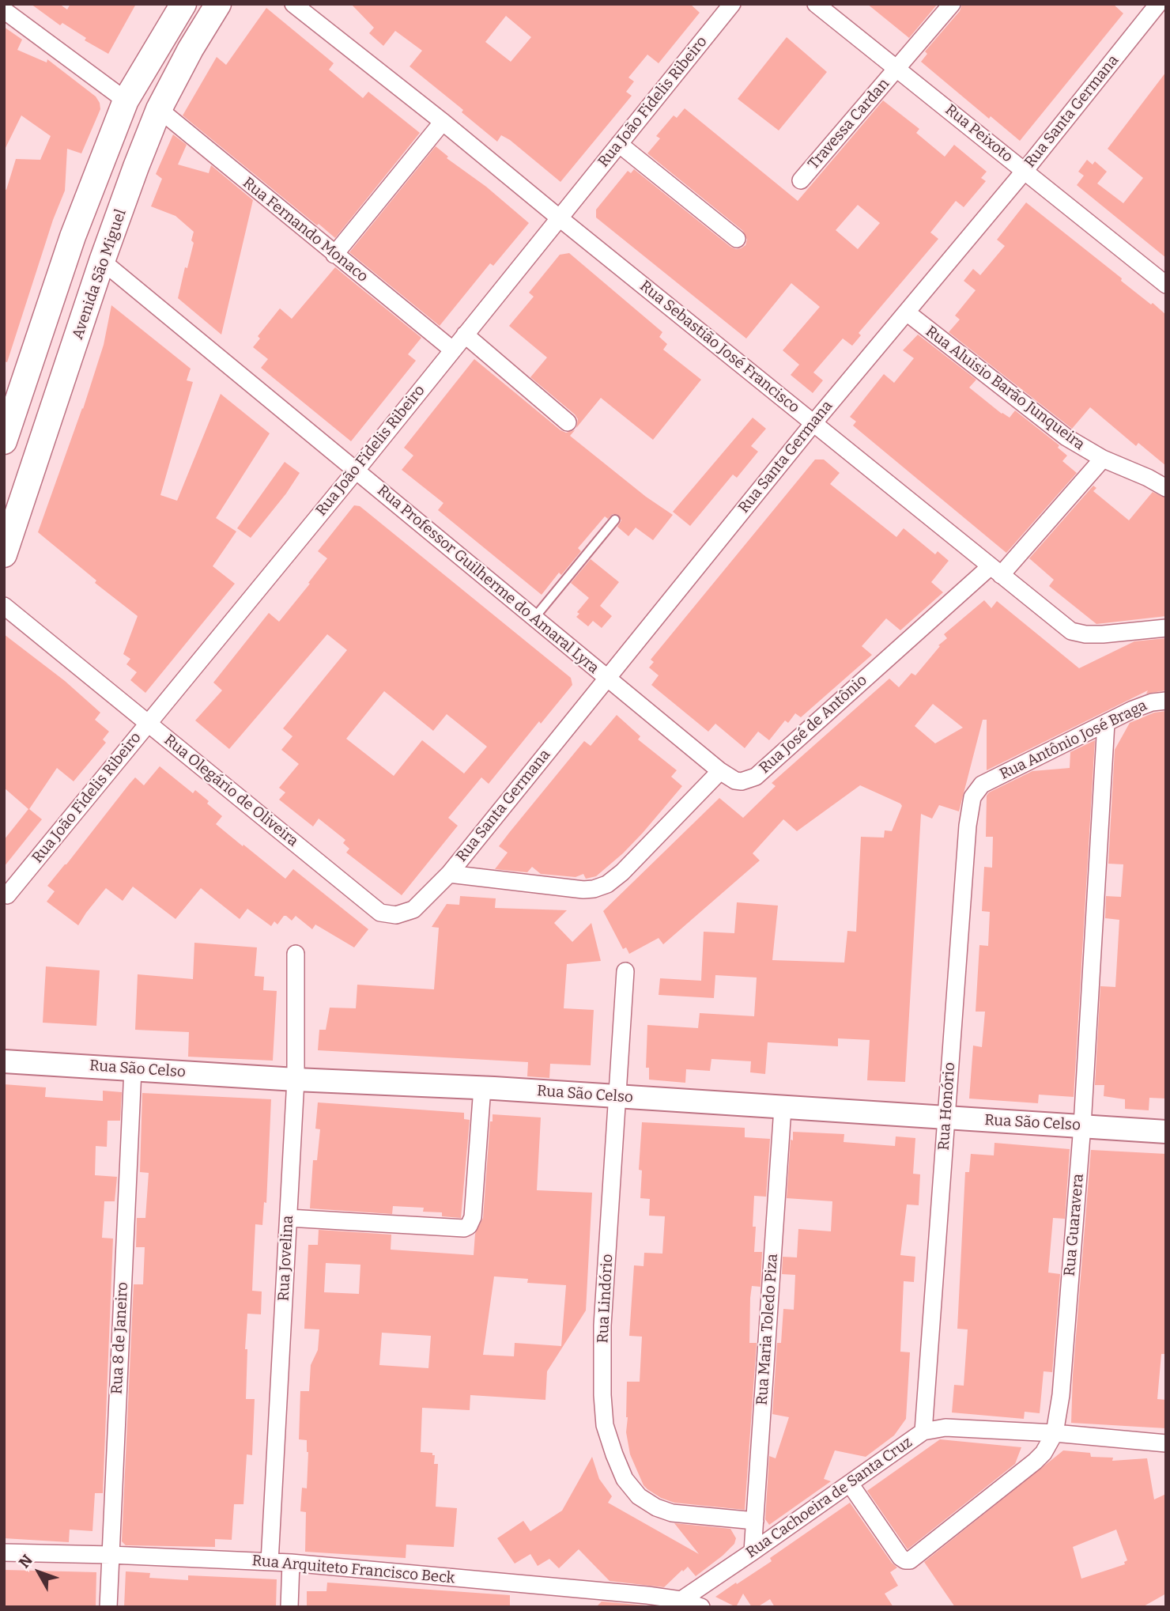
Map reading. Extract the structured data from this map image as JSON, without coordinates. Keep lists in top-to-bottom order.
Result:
{
  "streets": {
    "main road": ["Avenida São Miguel"],
    "street": [
      "Rua João Fidelis Ribeiro",
      "Rua Santa Germana",
      "Travessa Cardan",
      "Rua Peixoto",
      "Rua Fernando Monaco",
      "Rua Sebastião José Francisco",
      "Rua Aluisio Barão Junqueira",
      "Rua Professor Guilherme do Amaral Lyra",
      "Rua José de Antônio",
      "Rua Antônio José Braga",
      "Rua Olegário de Oliveira",
      "Rua São Celso",
      "Rua Honório",
      "Rua Guaravera",
      "Rua Jovelina",
      "Rua Lindório",
      "Rua Maria Toledo Piza",
      "Rua 8 de Janeiro",
      "Rua Cachoeira de Santa Cruz",
      "Rua Arquiteto Francisco Beck"
    ]
  },
  "crossings": [
    ["Rua João Fidelis Ribeiro", "Rua Fernando Monaco"],
    ["Rua João Fidelis Ribeiro", "Rua Sebastião José Francisco"],
    ["Rua João Fidelis Ribeiro", "Rua Professor Guilherme do Amaral Lyra"],
    ["Rua João Fidelis Ribeiro", "Rua Olegário de Oliveira"],
    ["Rua Santa Germana", "Rua Peixoto"],
    ["Rua Santa Germana", "Rua Sebastião José Francisco"],
    ["Rua Santa Germana", "Rua Aluisio Barão Junqueira"],
    ["Rua Santa Germana", "Rua Professor Guilherme do Amaral Lyra"],
    ["Rua Santa Germana", "Rua Olegário de Oliveira"],
    ["Travessa Cardan", "Rua Peixoto"],
    ["Rua Fernando Monaco", "Avenida São Miguel"],
    ["Avenida São Miguel", "Rua Professor Guilherme do Amaral Lyra"],
    ["Rua Sebastião José Francisco", "Rua José de Antônio"],
    ["Rua Aluisio Barão Junqueira", "Rua José de Antônio"],
    ["Rua Professor Guilherme do Amaral Lyra", "Rua José de Antônio"],
    ["Rua Antônio José Braga", "Rua Honório"],
    ["Rua Antônio José Braga", "Rua Guaravera"],
    ["Rua São Celso", "Rua Honório"],
    ["Rua São Celso", "Rua Guaravera"],
    ["Rua São Celso", "Rua Jovelina"],
    ["Rua São Celso", "Rua Lindório"],
    ["Rua São Celso", "Rua Maria Toledo Piza"],
    ["Rua São Celso", "Rua 8 de Janeiro"],
    ["Rua Honório", "Rua Cachoeira de Santa Cruz"],
    ["Rua Guaravera", "Rua Cachoeira de Santa Cruz"],
    ["Rua Jovelina", "Rua Arquiteto Francisco Beck"],
    ["Rua Lindório", "Rua Maria Toledo Piza"],
    ["Rua Maria Toledo Piza", "Rua Cachoeira de Santa Cruz"],
    ["Rua 8 de Janeiro", "Rua Arquiteto Francisco Beck"],
    ["Rua Cachoeira de Santa Cruz", "Rua Arquiteto Francisco Beck"]
  ],
  "north": "top left"
}
